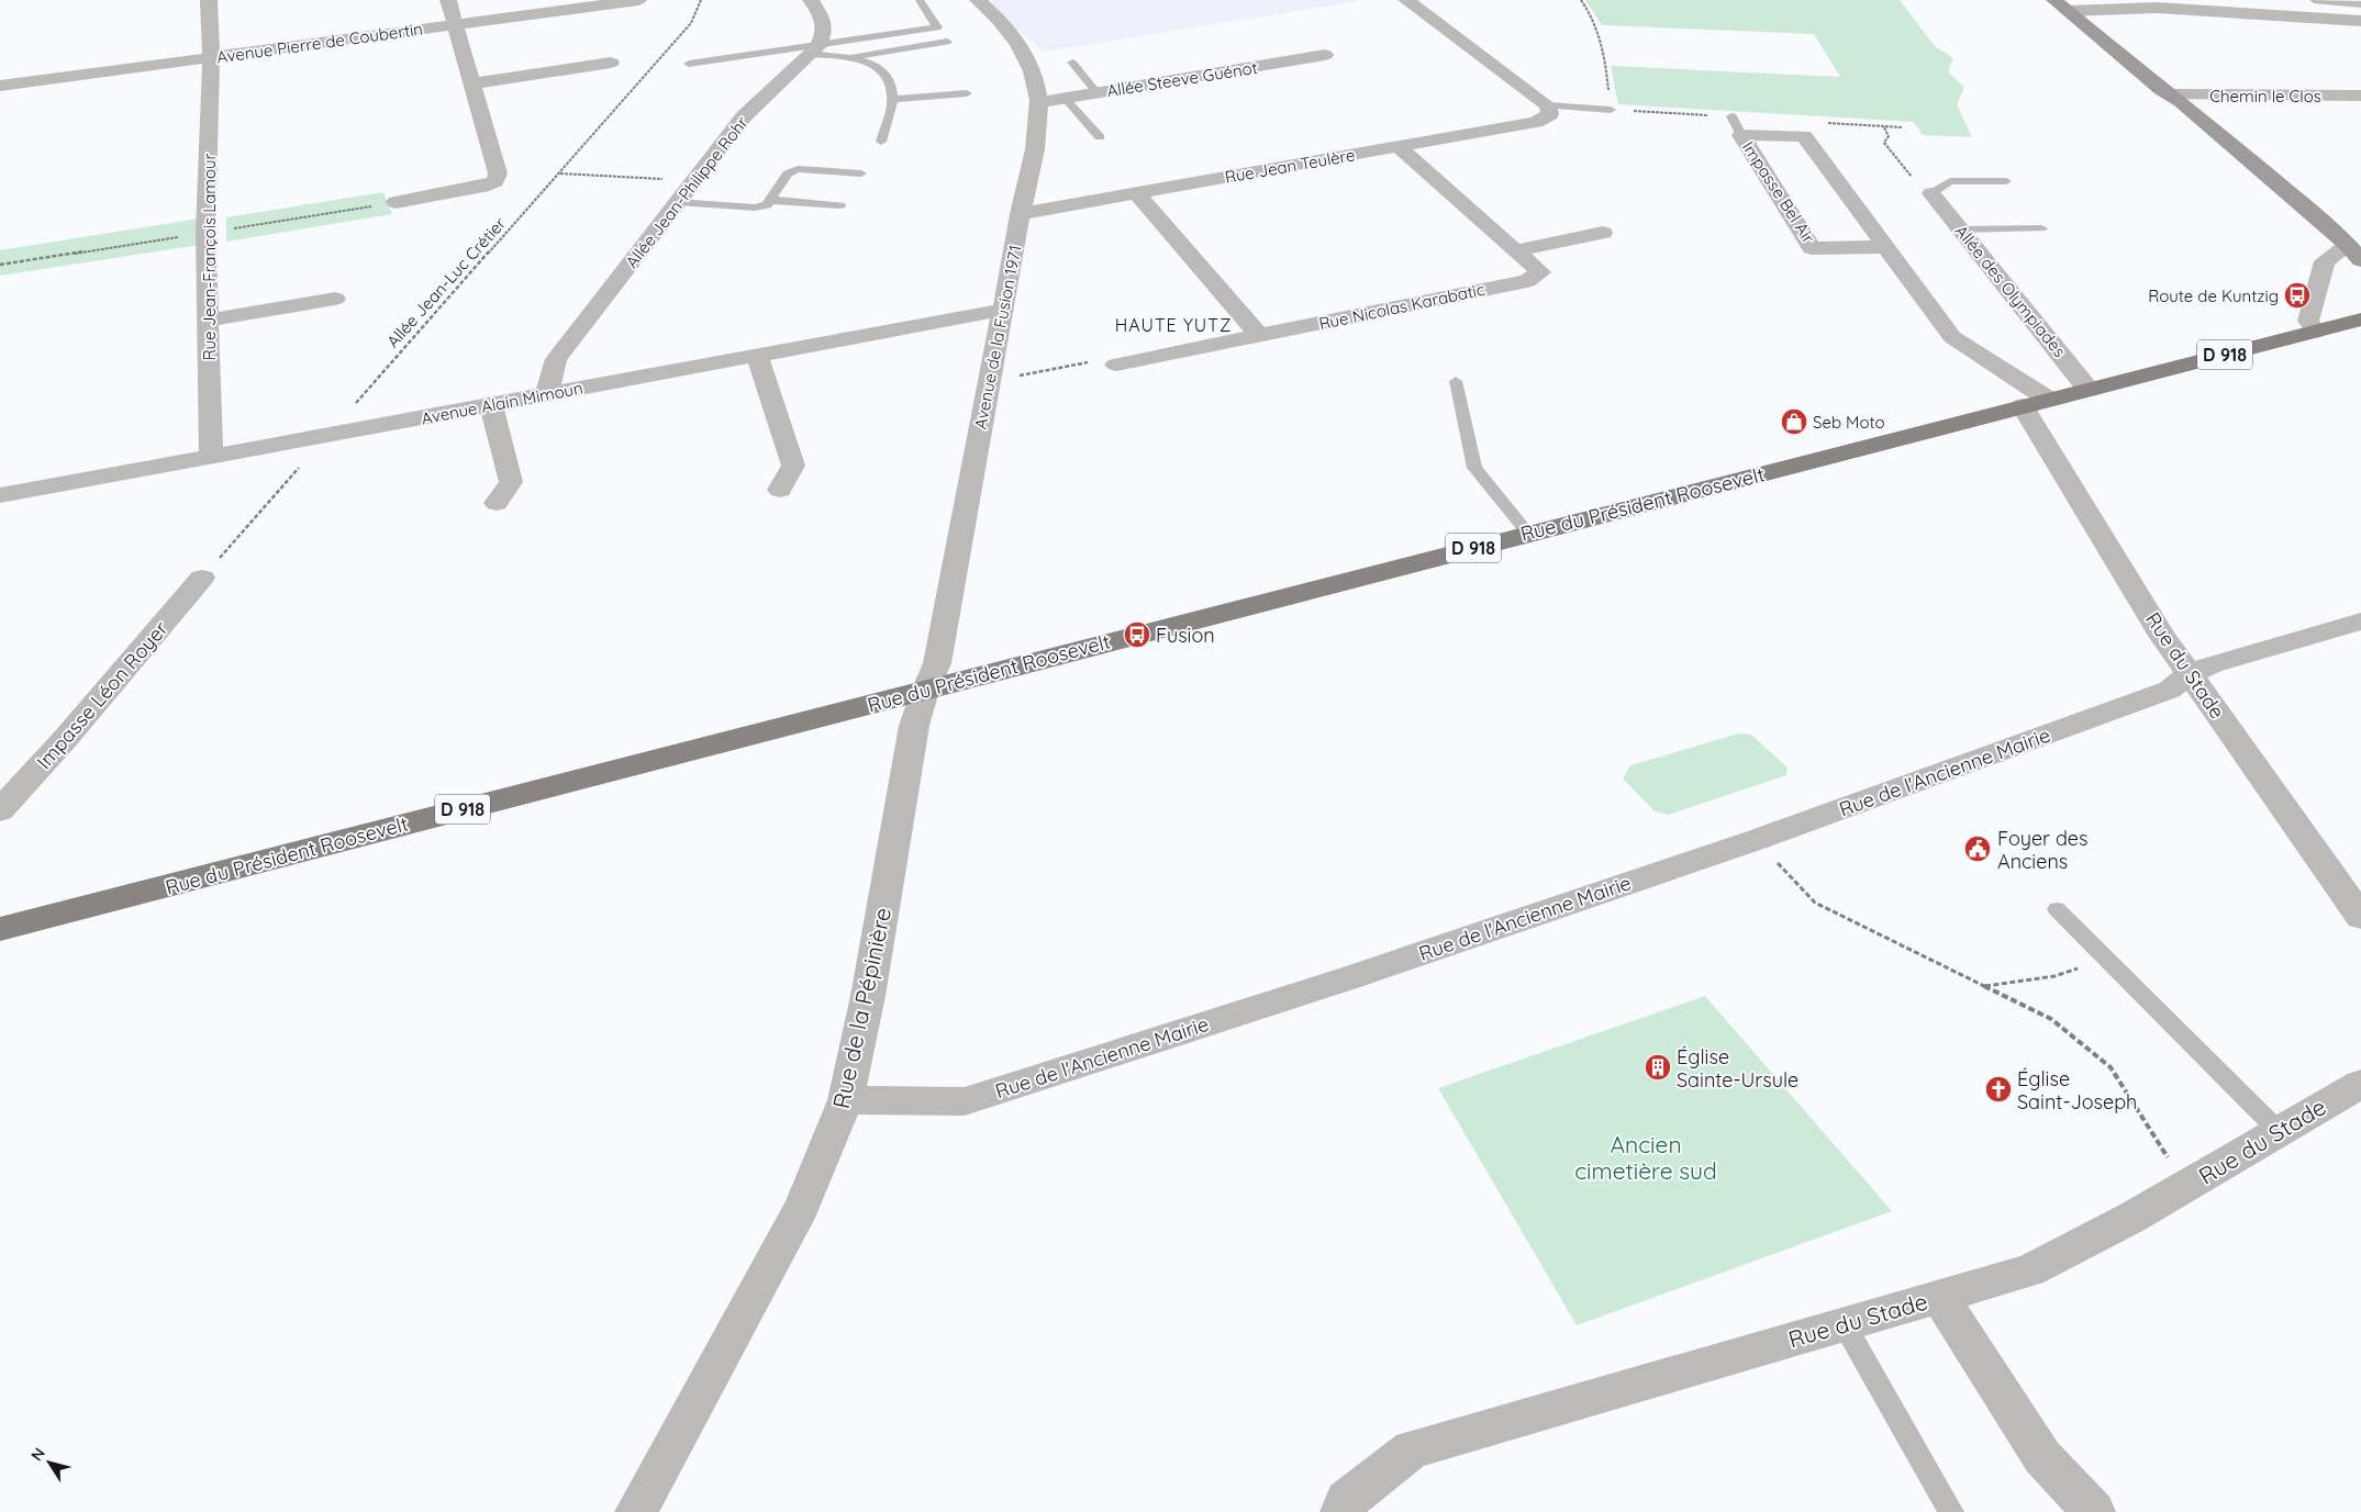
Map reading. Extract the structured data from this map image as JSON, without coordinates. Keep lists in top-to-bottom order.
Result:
{
  "streets": {
    "main road": ["D 918", "Rue du Président Roosevelt"],
    "street": [
      "Avenue Pierre de Coubertin",
      "Allée Steeve Guénot",
      "Chemin le Clos",
      "Rue Jean Teulère",
      "Allée Jean-Philippe Rohr",
      "Impasse Bel Air",
      "Rue Jean-François Lamour",
      "Allée des Olympiades",
      "Rue Nicolas Karabatic",
      "Avenue de la Fusion 1971",
      "Avenue Alain Mimoun",
      "Rue du Stade",
      "Impasse Léon Royer",
      "Rue de l'Ancienne Mairie",
      "Rue de la Pépinière"
    ],
    "path": ["Allée Jean-Luc Crétier"]
  },
  "crossings": [
    ["Avenue Pierre de Coubertin", "Rue Jean-François Lamour"],
    ["Allée Steeve Guénot", "Avenue de la Fusion 1971"],
    ["Rue Jean Teulère", "Rue Nicolas Karabatic"],
    ["Rue Jean Teulère", "Avenue de la Fusion 1971"],
    ["Allée Jean-Philippe Rohr", "Avenue Alain Mimoun"],
    ["Impasse Bel Air", "Rue du Président Roosevelt"],
    ["Impasse Bel Air", "Rue du Stade"],
    ["Rue Jean-François Lamour", "Avenue Alain Mimoun"],
    ["Allée Jean-Luc Crétier", "Avenue Alain Mimoun"],
    ["Allée Jean-Luc Crétier", "Impasse Léon Royer"],
    ["Allée des Olympiades", "Rue du Président Roosevelt"],
    ["Avenue de la Fusion 1971", "Avenue Alain Mimoun"],
    ["Avenue de la Fusion 1971", "Rue du Président Roosevelt"],
    ["Avenue de la Fusion 1971", "Rue de la Pépinière"],
    ["Rue du Président Roosevelt", "Rue du Stade"],
    ["Rue du Président Roosevelt", "Rue de la Pépinière"],
    ["Rue du Stade", "Rue de l'Ancienne Mairie"],
    ["Rue de l'Ancienne Mairie", "Rue de la Pépinière"]
  ],
  "districts": ["HAUTE YUTZ"],
  "parks": ["Ancien cimetière sud"],
  "places": {
    "bus stop": ["Route de Kuntzig", "Fusion"],
    "shop": ["Seb Moto"],
    "public building": ["Foyer des Anciens"],
    "building": ["Église Sainte-Ursule"],
    "church": ["Église Saint-Joseph"]
  },
  "north": "top left"
}
